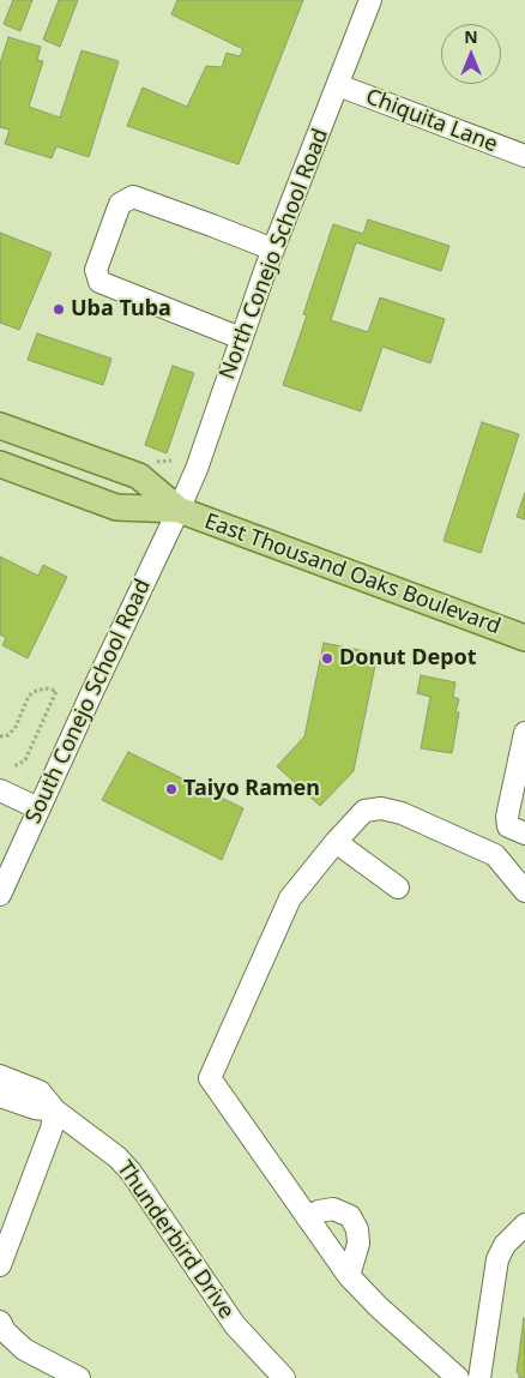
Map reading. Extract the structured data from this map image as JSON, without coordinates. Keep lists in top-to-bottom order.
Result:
{
  "streets": {
    "main road": ["East Thousand Oaks Boulevard"],
    "street": [
      "Chiquita Lane",
      "North Conejo School Road",
      "South Conejo School Road",
      "Thunderbird Drive"
    ]
  },
  "crossings": [
    ["Chiquita Lane", "North Conejo School Road"],
    ["North Conejo School Road", "East Thousand Oaks Boulevard"],
    ["North Conejo School Road", "South Conejo School Road"],
    ["East Thousand Oaks Boulevard", "South Conejo School Road"]
  ],
  "places": ["Uba Tuba", "Donut Depot", "Taiyo Ramen"],
  "north": "top"
}
